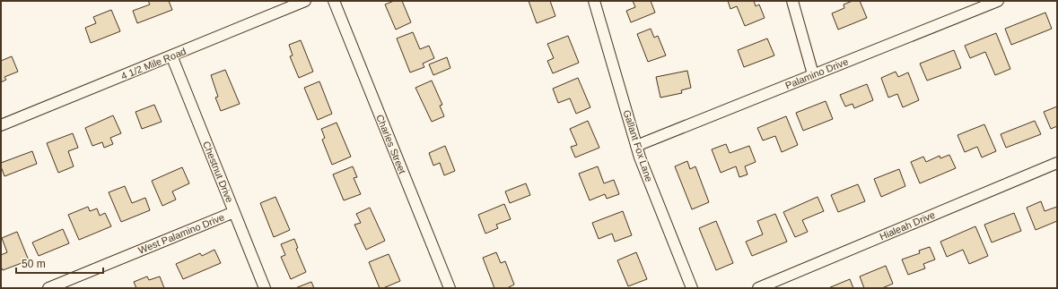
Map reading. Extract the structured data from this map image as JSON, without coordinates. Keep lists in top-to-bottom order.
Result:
{
  "streets": {
    "street": [
      "4 1/2 Mile Road",
      "Palamino Drive",
      "Charles Street",
      "Gallant Fox Lane",
      "Chestnut Drive",
      "Hialeah Drive",
      "West Palamino Drive"
    ]
  },
  "crossings": [
    ["4 1/2 Mile Road", "Chestnut Drive"],
    ["Palamino Drive", "Gallant Fox Lane"],
    ["Chestnut Drive", "West Palamino Drive"]
  ],
  "scale_bar": "50 m"
}
